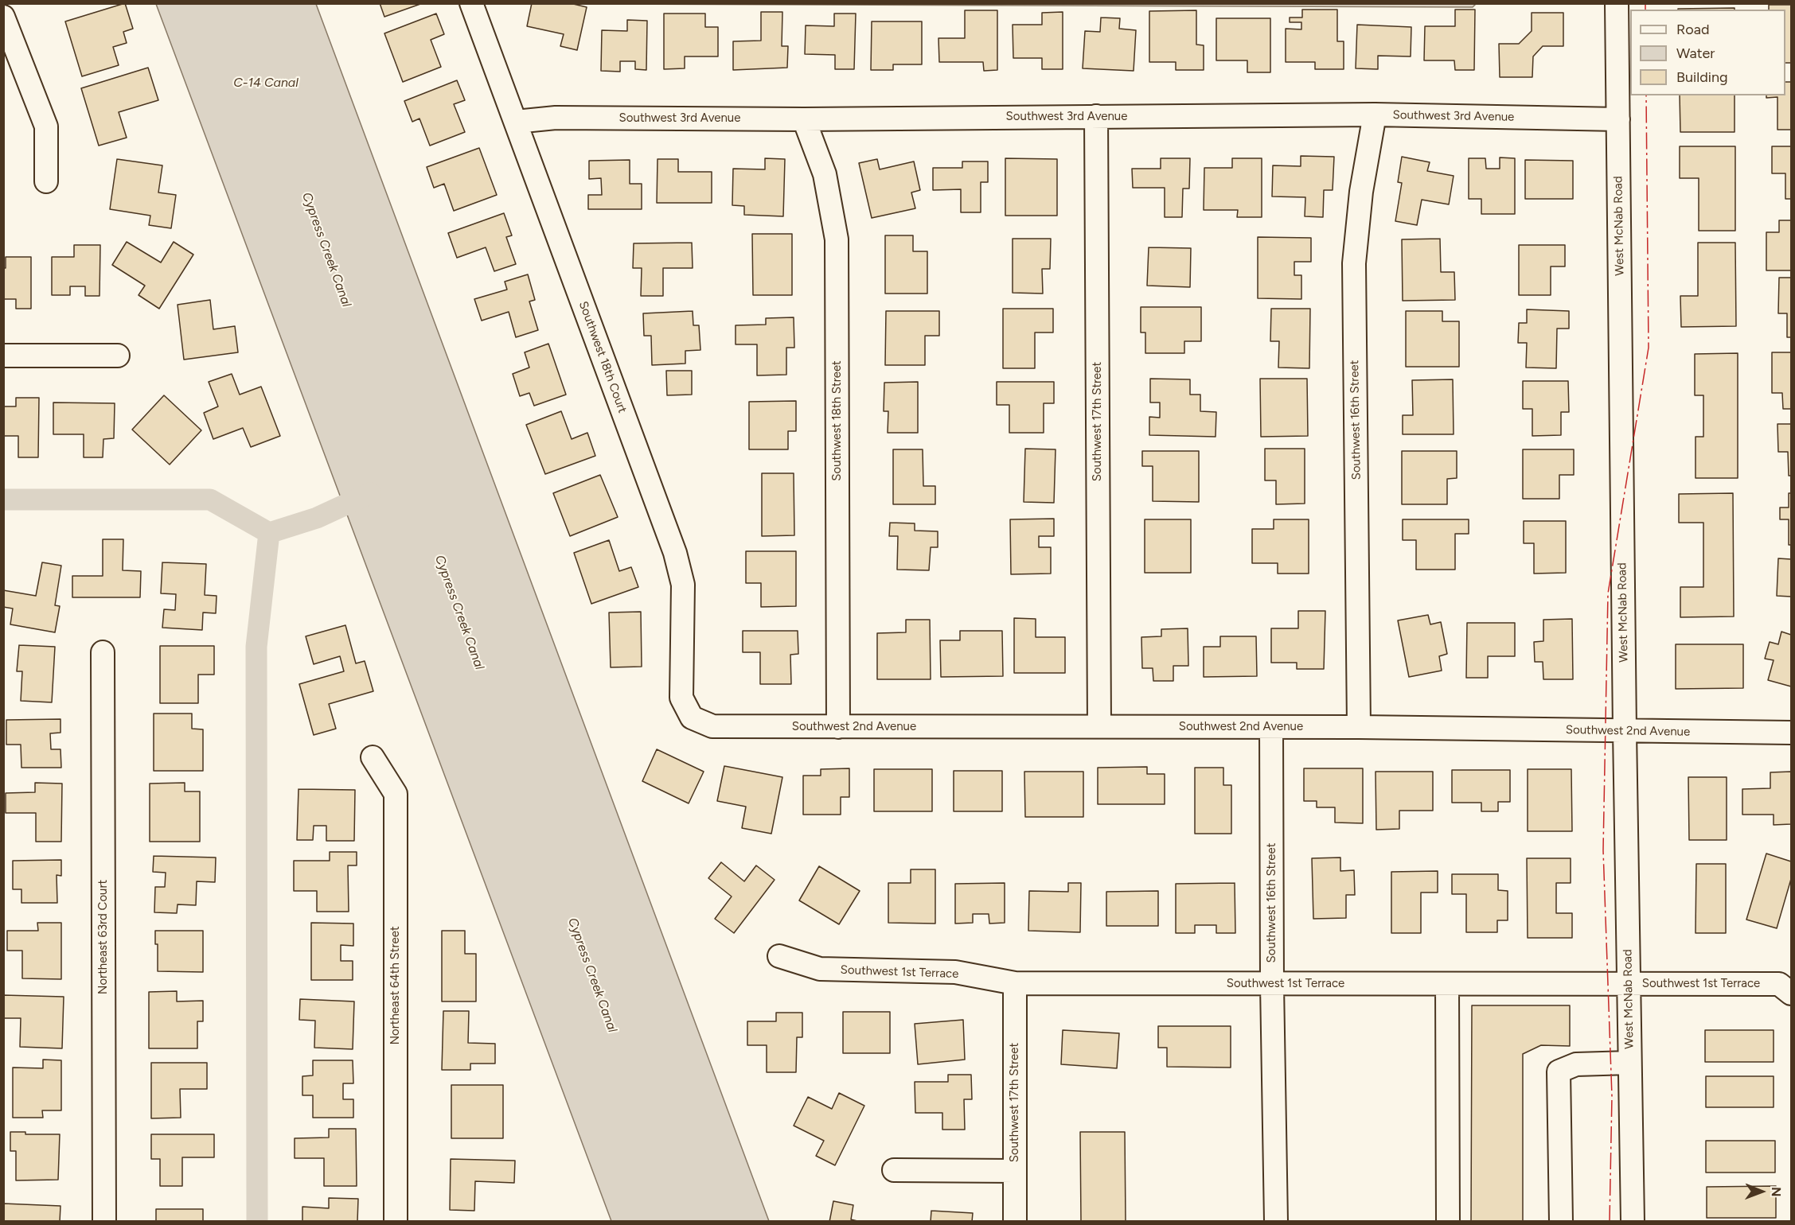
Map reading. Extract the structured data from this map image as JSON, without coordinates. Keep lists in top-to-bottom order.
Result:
{
  "streets": {
    "street": [
      "Southwest 3rd Avenue",
      "West McNab Road",
      "Southwest 18th Court",
      "Southwest 16th Street",
      "Southwest 18th Street",
      "Southwest 17th Street",
      "Southwest 2nd Avenue",
      "Northeast 63rd Court",
      "Southwest 1st Terrace",
      "Northeast 64th Street"
    ]
  },
  "crossings": [
    ["Southwest 3rd Avenue", "West McNab Road"],
    ["Southwest 3rd Avenue", "Southwest 18th Court"],
    ["Southwest 3rd Avenue", "Southwest 16th Street"],
    ["Southwest 3rd Avenue", "Southwest 18th Street"],
    ["Southwest 3rd Avenue", "Southwest 17th Street"],
    ["West McNab Road", "Southwest 2nd Avenue"],
    ["West McNab Road", "Southwest 1st Terrace"],
    ["Southwest 18th Court", "Southwest 2nd Avenue"],
    ["Southwest 16th Street", "Southwest 2nd Avenue"],
    ["Southwest 16th Street", "Southwest 1st Terrace"],
    ["Southwest 18th Street", "Southwest 2nd Avenue"],
    ["Southwest 17th Street", "Southwest 2nd Avenue"],
    ["Southwest 17th Street", "Southwest 1st Terrace"]
  ],
  "water": ["C-14 Canal", "Cypress Creek Canal"],
  "legend": ["Road", "Water", "Building"],
  "north": "right"
}
